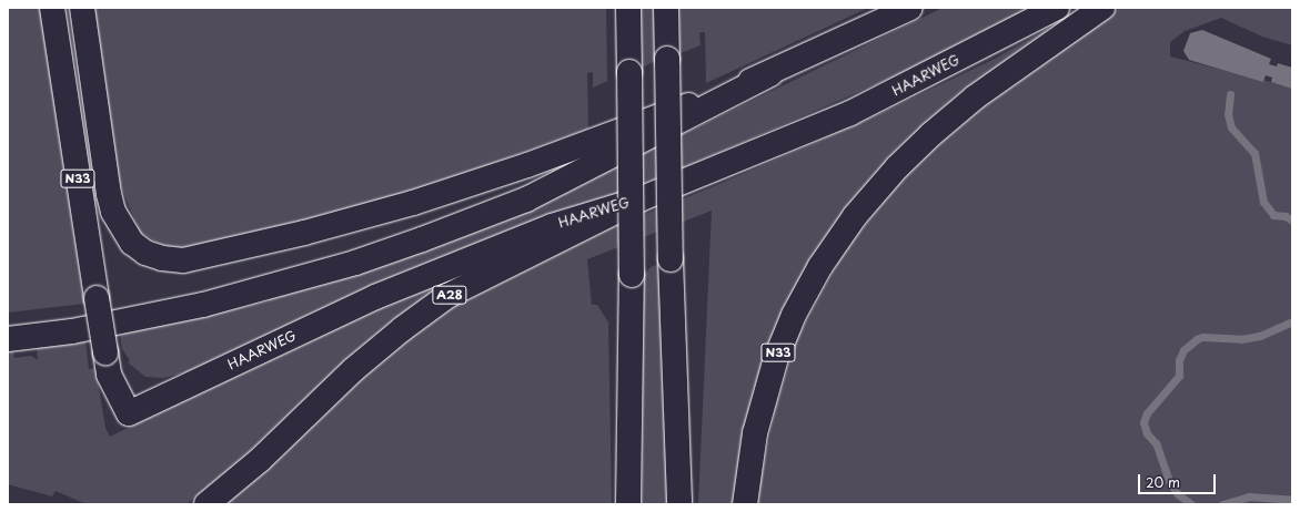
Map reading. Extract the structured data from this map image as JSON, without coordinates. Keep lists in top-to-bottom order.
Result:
{
  "streets": {
    "main road": ["HAARWEG", "N33", "A28"]
  },
  "crossings": [
    ["HAARWEG", "A28"]
  ],
  "scale_bar": "20 m"
}
